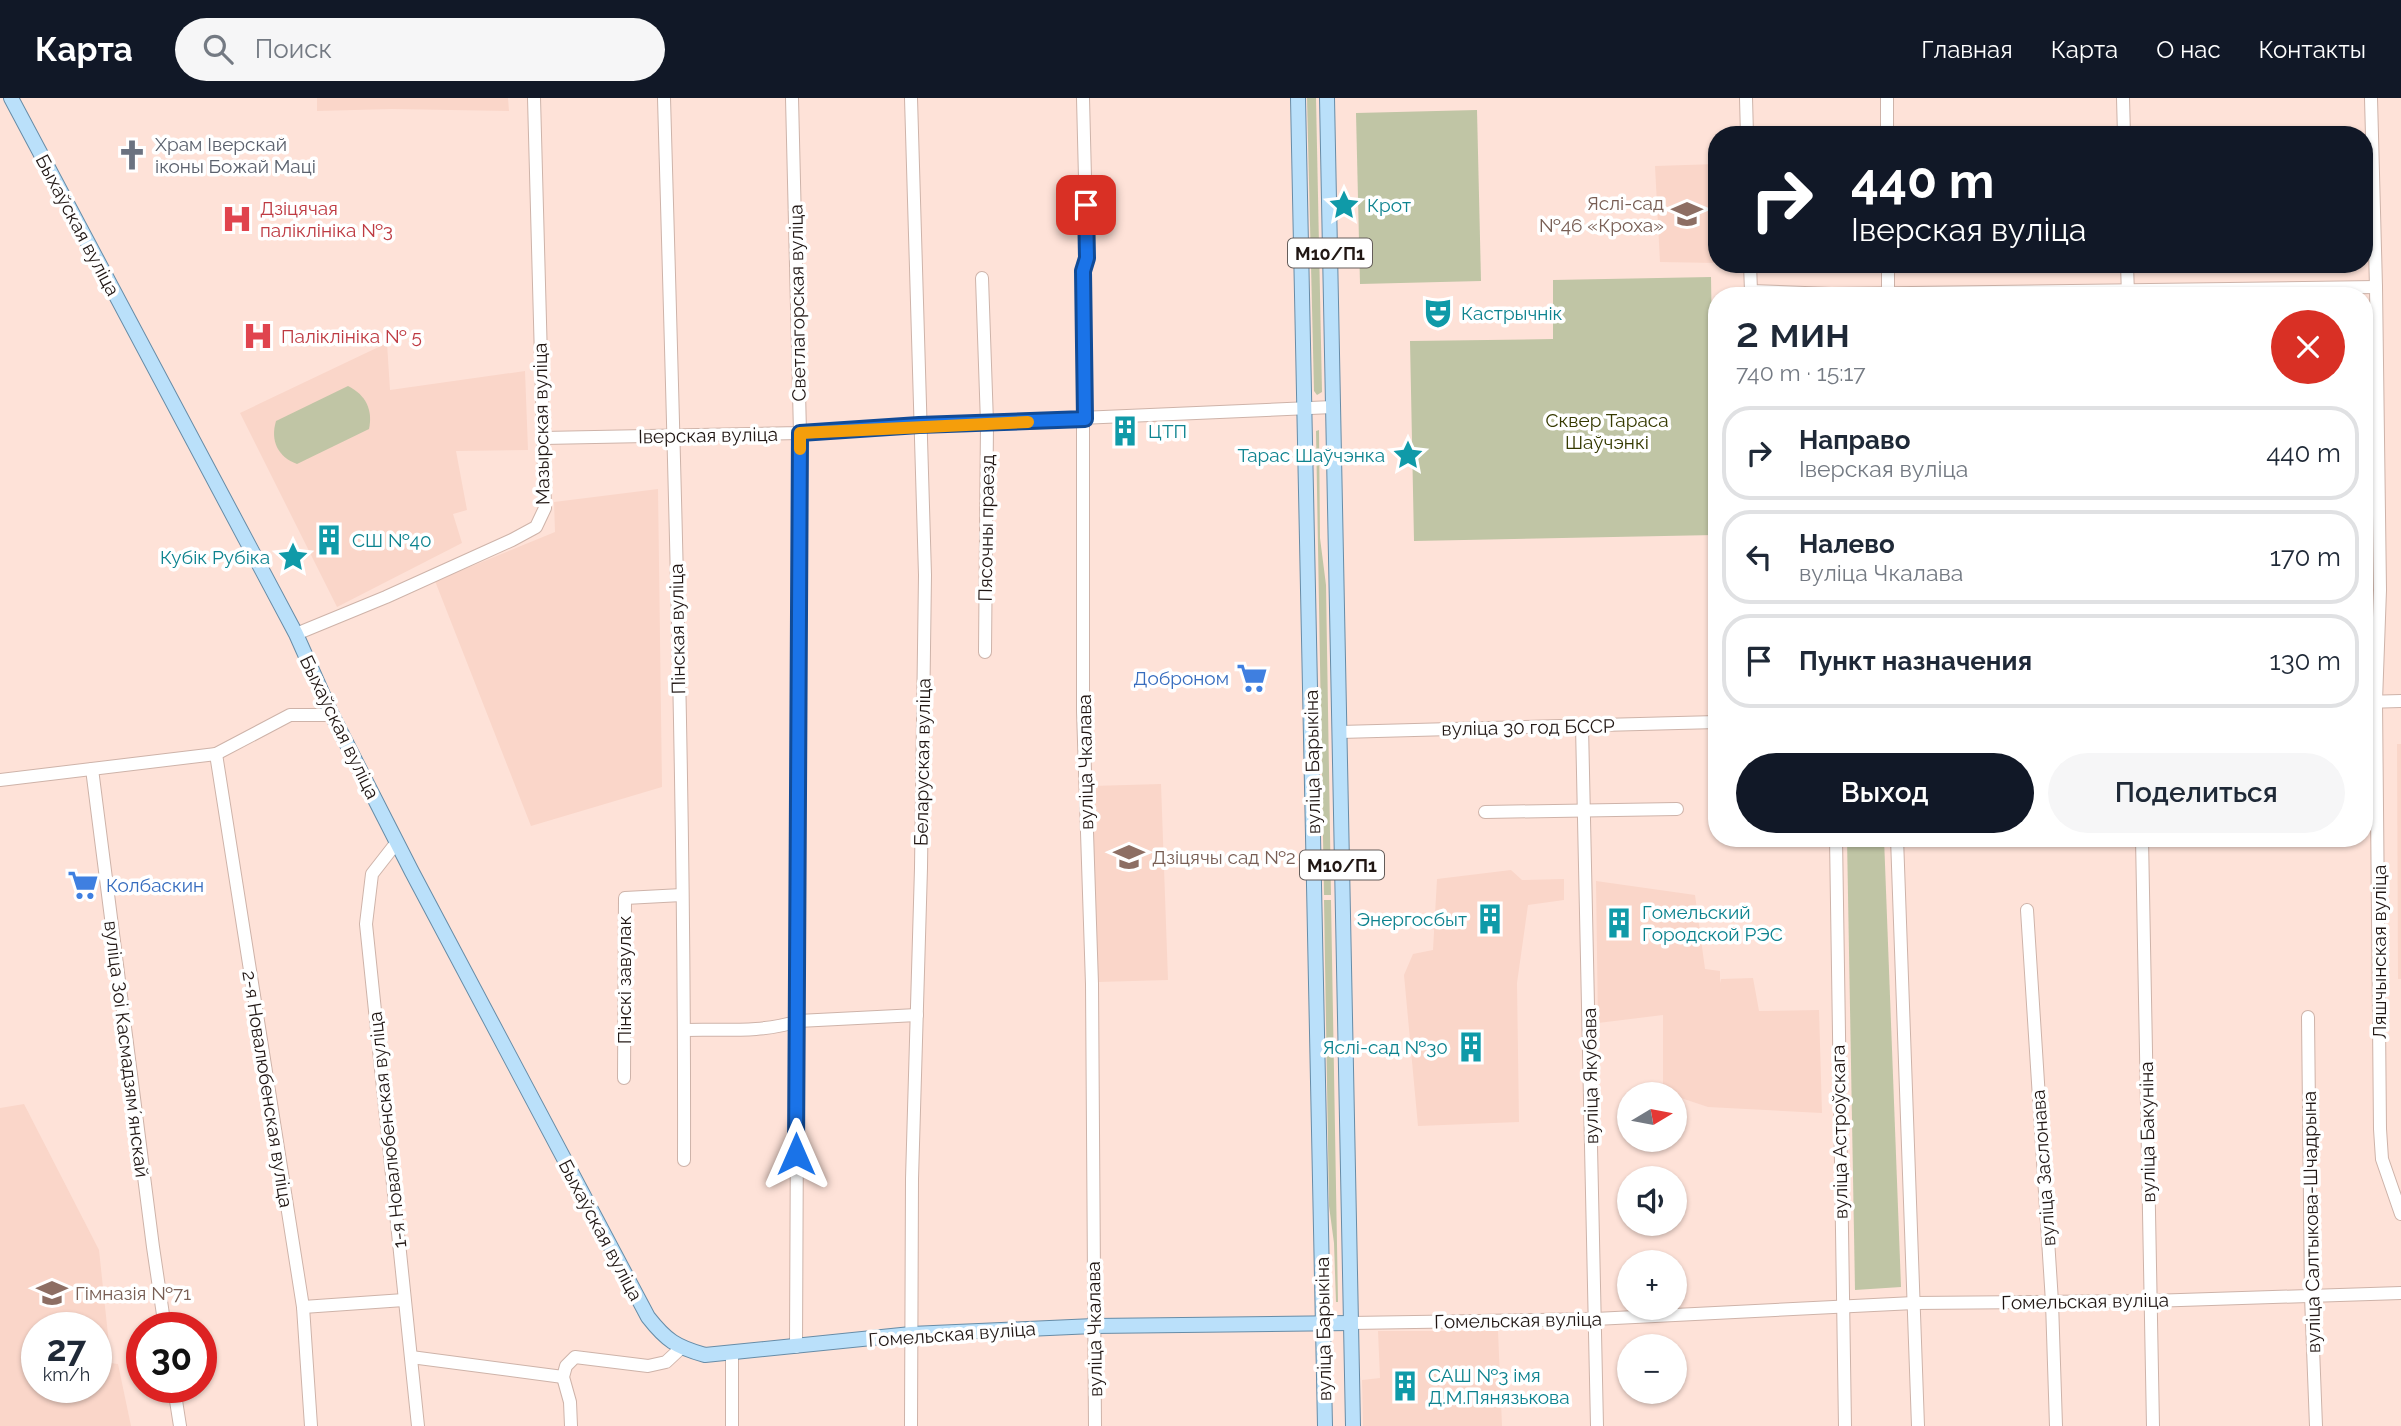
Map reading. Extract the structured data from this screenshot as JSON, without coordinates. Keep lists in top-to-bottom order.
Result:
{
  "streets": {
    "main road": [
      "Быхаўская вуліца",
      "М10/П1",
      "вуліца Барыкіна",
      "Гомельская вуліца"
    ],
    "street": [
      "Светлагорская вуліца",
      "Мазырская вуліца",
      "Іверская вуліца",
      "Пясочны праезд",
      "Пінская вуліца",
      "вуліца 30 год БССР",
      "Беларуская вуліца",
      "вуліца Чкалава",
      "Ляшчынская вуліца",
      "Пінскі завулак",
      "вуліца Зоі Касмадзямʼянскай",
      "вуліца Якубава",
      "2-я Новалюбенская вуліца",
      "1-я Новалюбенская вуліца",
      "вуліца Астроўскага",
      "вуліца Бакуніна",
      "вуліца Заслонава",
      "вуліца Салтыкова-Шчадрына"
    ]
  },
  "crossings": [
    ["Быхаўская вуліца", "Мазырская вуліца"],
    ["Быхаўская вуліца", "1-я Новалюбенская вуліца"],
    ["Быхаўская вуліца", "Гомельская вуліца"],
    ["Светлагорская вуліца", "Іверская вуліца"],
    ["Светлагорская вуліца", "Гомельская вуліца"],
    ["Мазырская вуліца", "Іверская вуліца"],
    ["Іверская вуліца", "Пясочны праезд"],
    ["Іверская вуліца", "Пінская вуліца"],
    ["Іверская вуліца", "Беларуская вуліца"],
    ["Іверская вуліца", "вуліца Чкалава"],
    ["Іверская вуліца", "вуліца Барыкіна"],
    ["Пінская вуліца", "Пінскі завулак"],
    ["вуліца 30 год БССР", "вуліца Барыкіна"],
    ["вуліца 30 год БССР", "вуліца Якубава"],
    ["Беларуская вуліца", "Гомельская вуліца"],
    ["вуліца Чкалава", "Гомельская вуліца"],
    ["вуліца Барыкіна", "Гомельская вуліца"],
    ["вуліца Якубава", "Гомельская вуліца"],
    ["вуліца Астроўскага", "Гомельская вуліца"],
    ["вуліца Бакуніна", "Гомельская вуліца"],
    ["вуліца Заслонава", "Гомельская вуліца"],
    ["вуліца Салтыкова-Шчадрына", "Гомельская вуліца"]
  ],
  "parks": ["Сквер Тараса Шаўчэнкі"],
  "places": {
    "church": ["Храм Іверскай іконы Божай Маці"],
    "place": ["Крот", "Тарас Шаўчэнка", "Кубік Рубіка"],
    "school or university": ["Яслі-сад №46 «Кроха»", "Дзіцячы сад №2", "Гімназія №71"],
    "hospital": ["Дзіцячая паліклініка №3", "Паліклініка № 5"],
    "theatre": ["Кастрычнік"],
    "building": [
      "ЦТП",
      "СШ №40",
      "Энергосбыт",
      "Гомельский Городской РЭС",
      "Яслі-сад №30",
      "САШ №3 імя Д.М.Пянязькова"
    ],
    "supermarket": ["Доброном", "Колбаскин"]
  },
  "north": "right",
  "page": {
    "header": "Карта",
    "search": "Поиск",
    "nav": [
      "Главная",
      "Карта",
      "О нас",
      "Контакты"
    ],
    "turn": ["440 m", "Іверская вуліца"],
    "heading": ["2 мин", "740 m · 15:17"],
    "list": [
      {
        "name": "Направо",
        "note": "Іверская вуліца",
        "value": "440 m"
      },
      {
        "name": "Налево",
        "note": "вуліца Чкалава",
        "value": "170 m"
      },
      {
        "name": "Пункт назначения",
        "value": "130 m"
      }
    ],
    "buttons": ["Выход", "Поделиться"],
    "map_buttons": ["+", "−"],
    "speed": "27 km/h",
    "limit": "30"
  }
}
